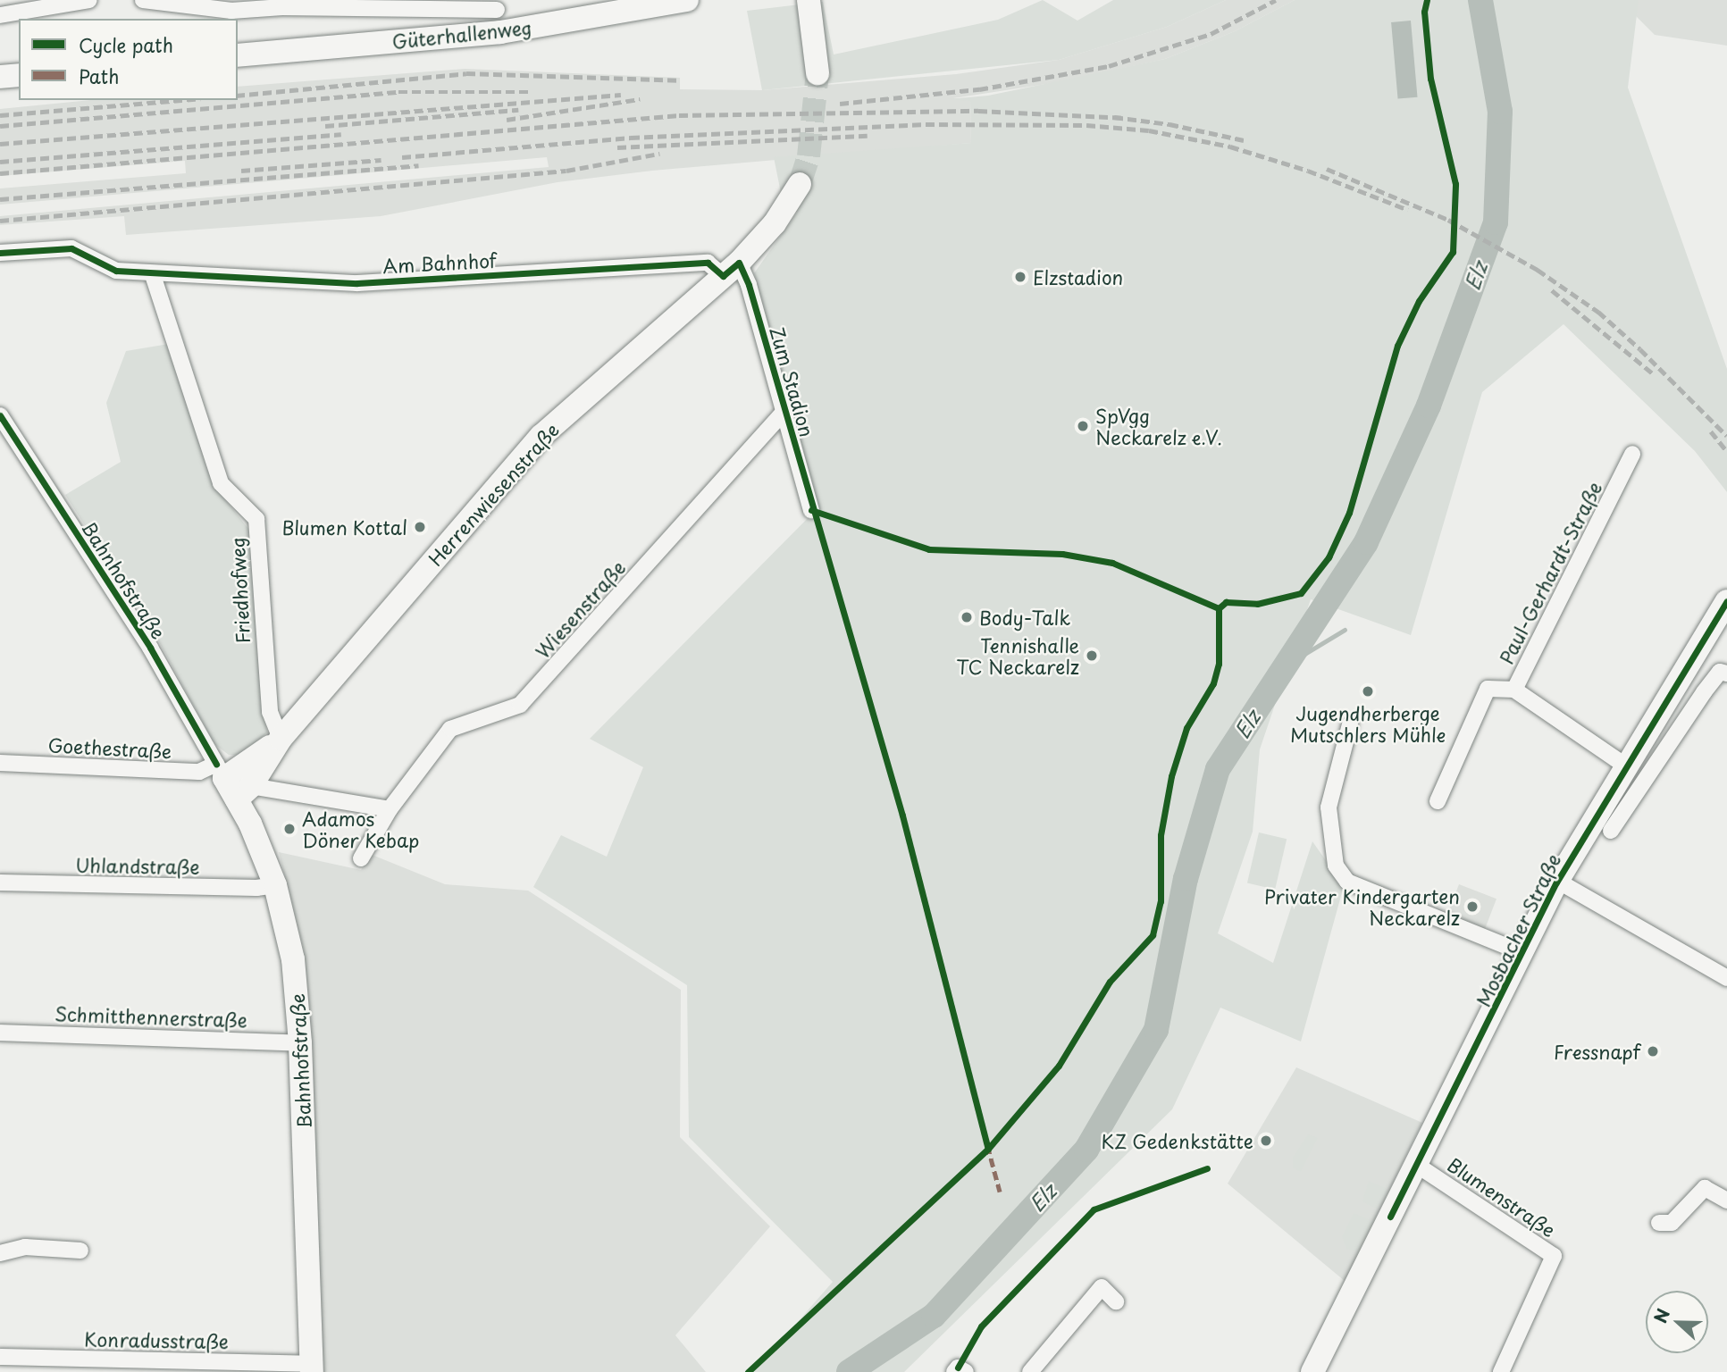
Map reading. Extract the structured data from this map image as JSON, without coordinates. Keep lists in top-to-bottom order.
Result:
{
  "streets": {
    "street": [
      "Güterhallenweg",
      "Am Bahnhof",
      "Zum Stadion",
      "Herrenwiesenstraße",
      "Paul-Gerhardt-Straße",
      "Bahnhofstraße",
      "Friedhofweg",
      "Wiesenstraße",
      "Goethestraße",
      "Uhlandstraße",
      "Mosbacher Straße",
      "Schmitthennerstraße",
      "Blumenstraße",
      "Konradusstraße"
    ]
  },
  "crossings": [
    ["Am Bahnhof", "Zum Stadion"],
    ["Am Bahnhof", "Herrenwiesenstraße"],
    ["Am Bahnhof", "Friedhofweg"],
    ["Zum Stadion", "Herrenwiesenstraße"],
    ["Zum Stadion", "Wiesenstraße"],
    ["Herrenwiesenstraße", "Bahnhofstraße"],
    ["Herrenwiesenstraße", "Friedhofweg"],
    ["Herrenwiesenstraße", "Goethestraße"],
    ["Paul-Gerhardt-Straße", "Mosbacher Straße"],
    ["Bahnhofstraße", "Goethestraße"],
    ["Bahnhofstraße", "Uhlandstraße"],
    ["Bahnhofstraße", "Schmitthennerstraße"],
    ["Bahnhofstraße", "Konradusstraße"],
    ["Mosbacher Straße", "Blumenstraße"]
  ],
  "water": ["Elz"],
  "places": [
    "Elzstadion",
    "SpVgg Neckarelz e.V.",
    "Blumen Kottal",
    "Body-Talk",
    "Tennishalle TC Neckarelz",
    "Jugendherberge Mutschlers Mühle",
    "Adamos Döner Kebap",
    "Privater Kindergarten Neckarelz",
    "Fressnapf",
    "KZ Gedenkstätte"
  ],
  "legend": ["Cycle path", "Path"],
  "north": "left"
}
